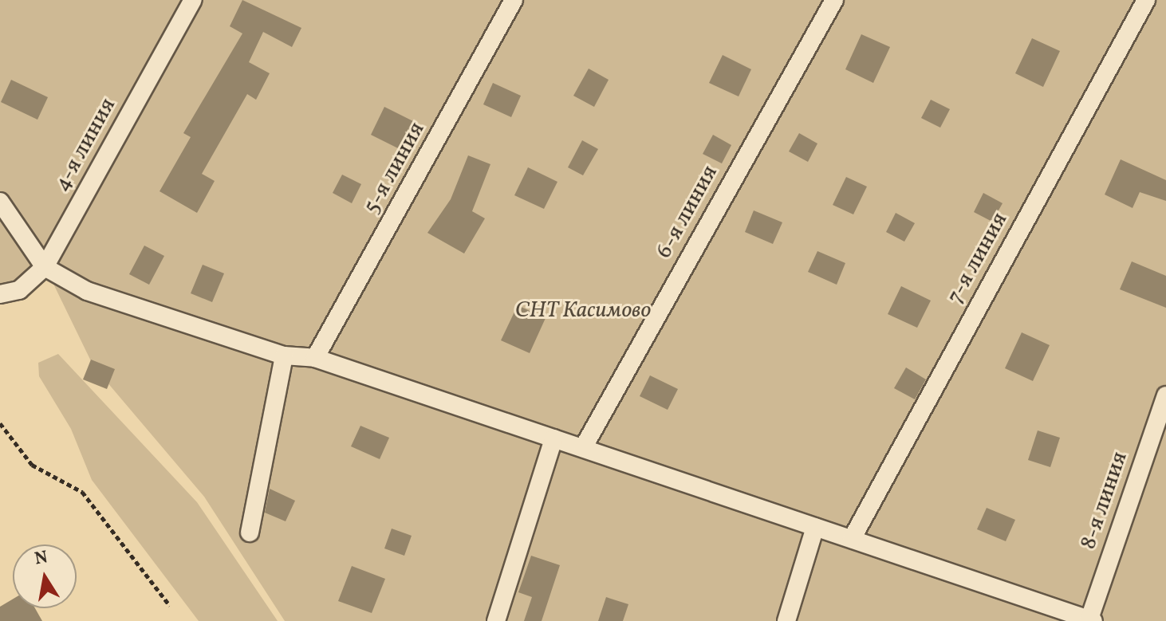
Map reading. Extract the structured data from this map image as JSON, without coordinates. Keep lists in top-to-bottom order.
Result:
{
  "streets": {
    "street": [
      "4-я линия",
      "5-я линия",
      "6-я линия",
      "7-я линия",
      "8-я линия"
    ]
  },
  "parks": ["СНТ Касимово"],
  "north": "top"
}
